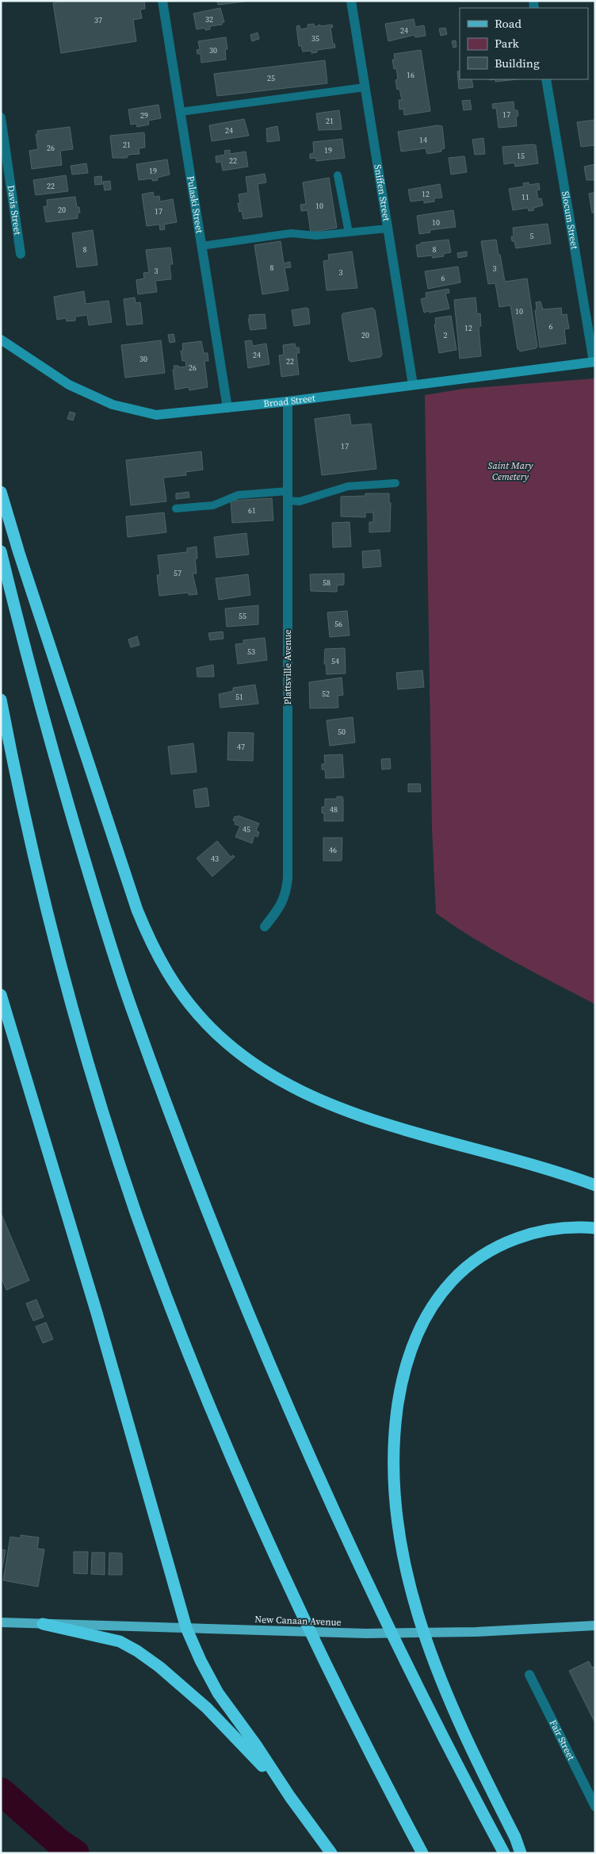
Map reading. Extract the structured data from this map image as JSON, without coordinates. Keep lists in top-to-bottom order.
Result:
{
  "streets": {
    "main road": ["New Canaan Avenue"],
    "street": [
      "Sniffen Street",
      "Pulaski Street",
      "Davis Street",
      "Slocum Street",
      "Broad Street",
      "Plattsville Avenue",
      "Fair Street"
    ]
  },
  "crossings": [
    ["Sniffen Street", "Broad Street"],
    ["Pulaski Street", "Broad Street"],
    ["Slocum Street", "Broad Street"],
    ["Broad Street", "Plattsville Avenue"]
  ],
  "parks": ["Saint Mary Cemetery"],
  "house_numbers": [
    "32",
    "37",
    "24",
    "35",
    "30",
    "16",
    "25",
    "17",
    "29",
    "21",
    "24",
    "14",
    "21",
    "26",
    "19",
    "15",
    "22",
    "19",
    "22",
    "12",
    "11",
    "10",
    "20",
    "17",
    "10",
    "5",
    "8",
    "8",
    "8",
    "3",
    "3",
    "3",
    "6",
    "10",
    "6",
    "12",
    "20",
    "2",
    "24",
    "30",
    "22",
    "26",
    "17",
    "61",
    "57",
    "58",
    "55",
    "56",
    "53",
    "54",
    "52",
    "51",
    "50",
    "47",
    "48",
    "45",
    "46",
    "43"
  ],
  "legend": ["Road", "Park", "Building"]
}
